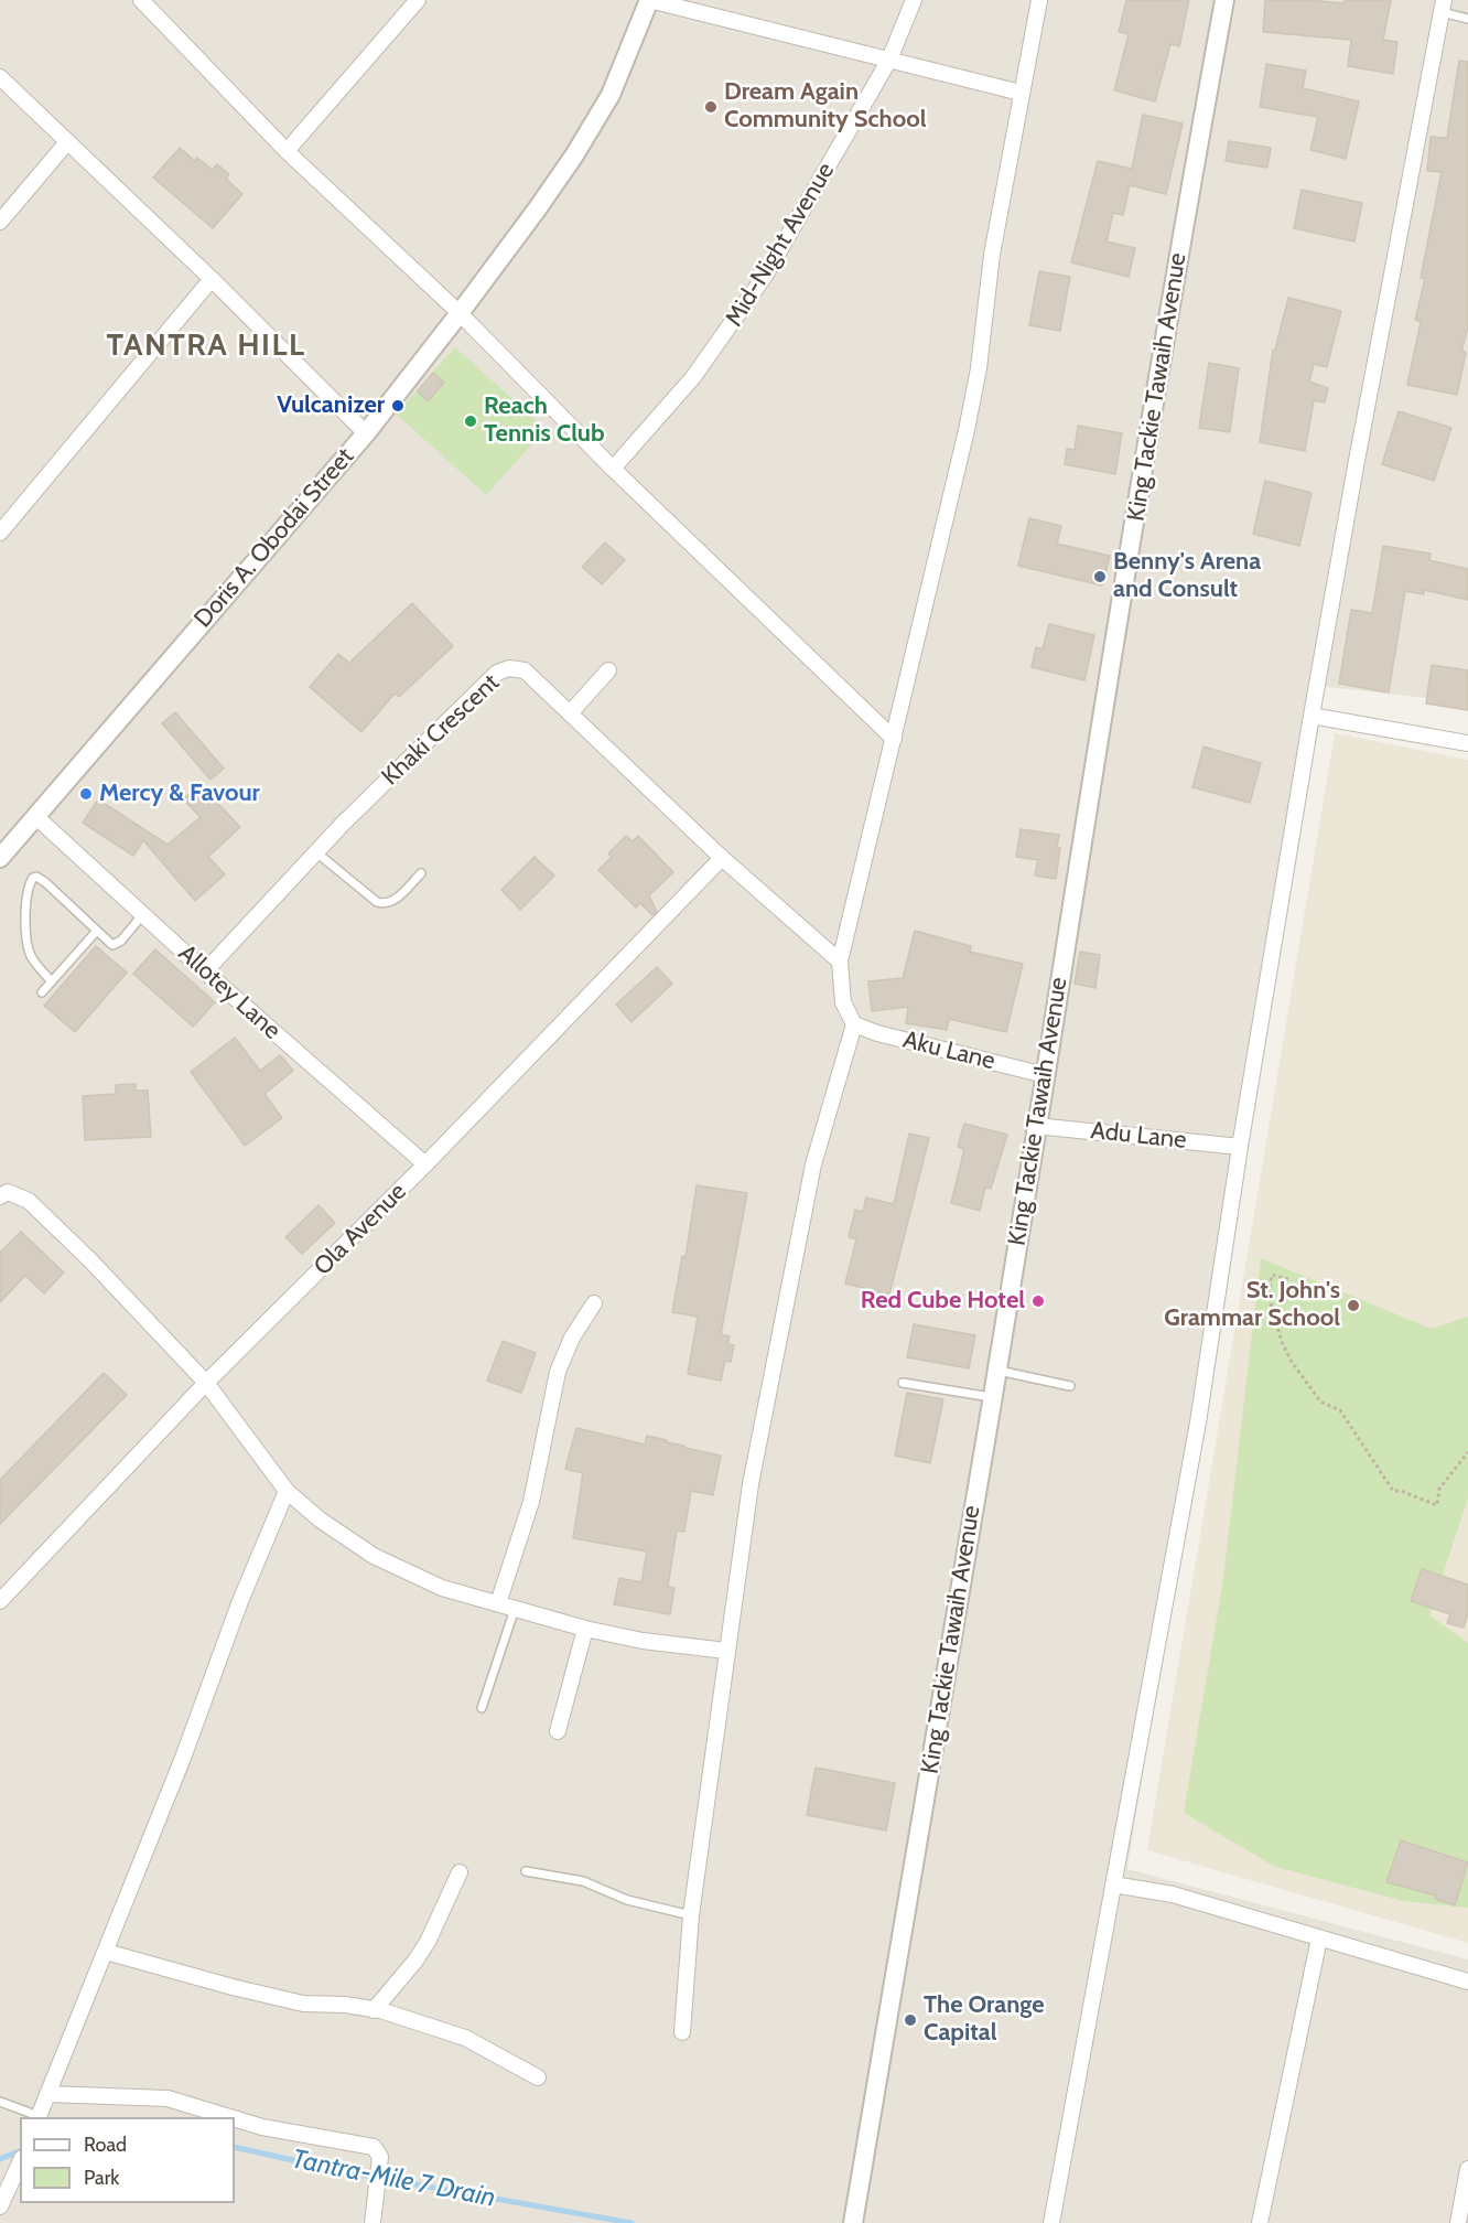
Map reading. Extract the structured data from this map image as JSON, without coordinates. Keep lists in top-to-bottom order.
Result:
{
  "streets": {
    "street": [
      "Mid-Night Avenue",
      "King Tackie Tawaih Avenue",
      "Doris A. Obodai Street",
      "Khaki Crescent",
      "Allotey Lane",
      "Aku Lane",
      "Adu Lane",
      "Ola Avenue"
    ]
  },
  "crossings": [
    ["King Tackie Tawaih Avenue", "Aku Lane"],
    ["King Tackie Tawaih Avenue", "Adu Lane"],
    ["Doris A. Obodai Street", "Allotey Lane"],
    ["Khaki Crescent", "Allotey Lane"],
    ["Khaki Crescent", "Ola Avenue"],
    ["Allotey Lane", "Ola Avenue"]
  ],
  "districts": ["TANTRA HILL"],
  "water": ["Tantra-Mile 7 Drain"],
  "places": [
    "Dream Again Community School",
    "Vulcanizer",
    "Reach Tennis Club",
    "Benny's Arena and Consult",
    "Mercy & Favour",
    "Red Cube Hotel",
    "St. John's Grammar School",
    "The Orange Capital"
  ],
  "legend": ["Road", "Park"]
}
